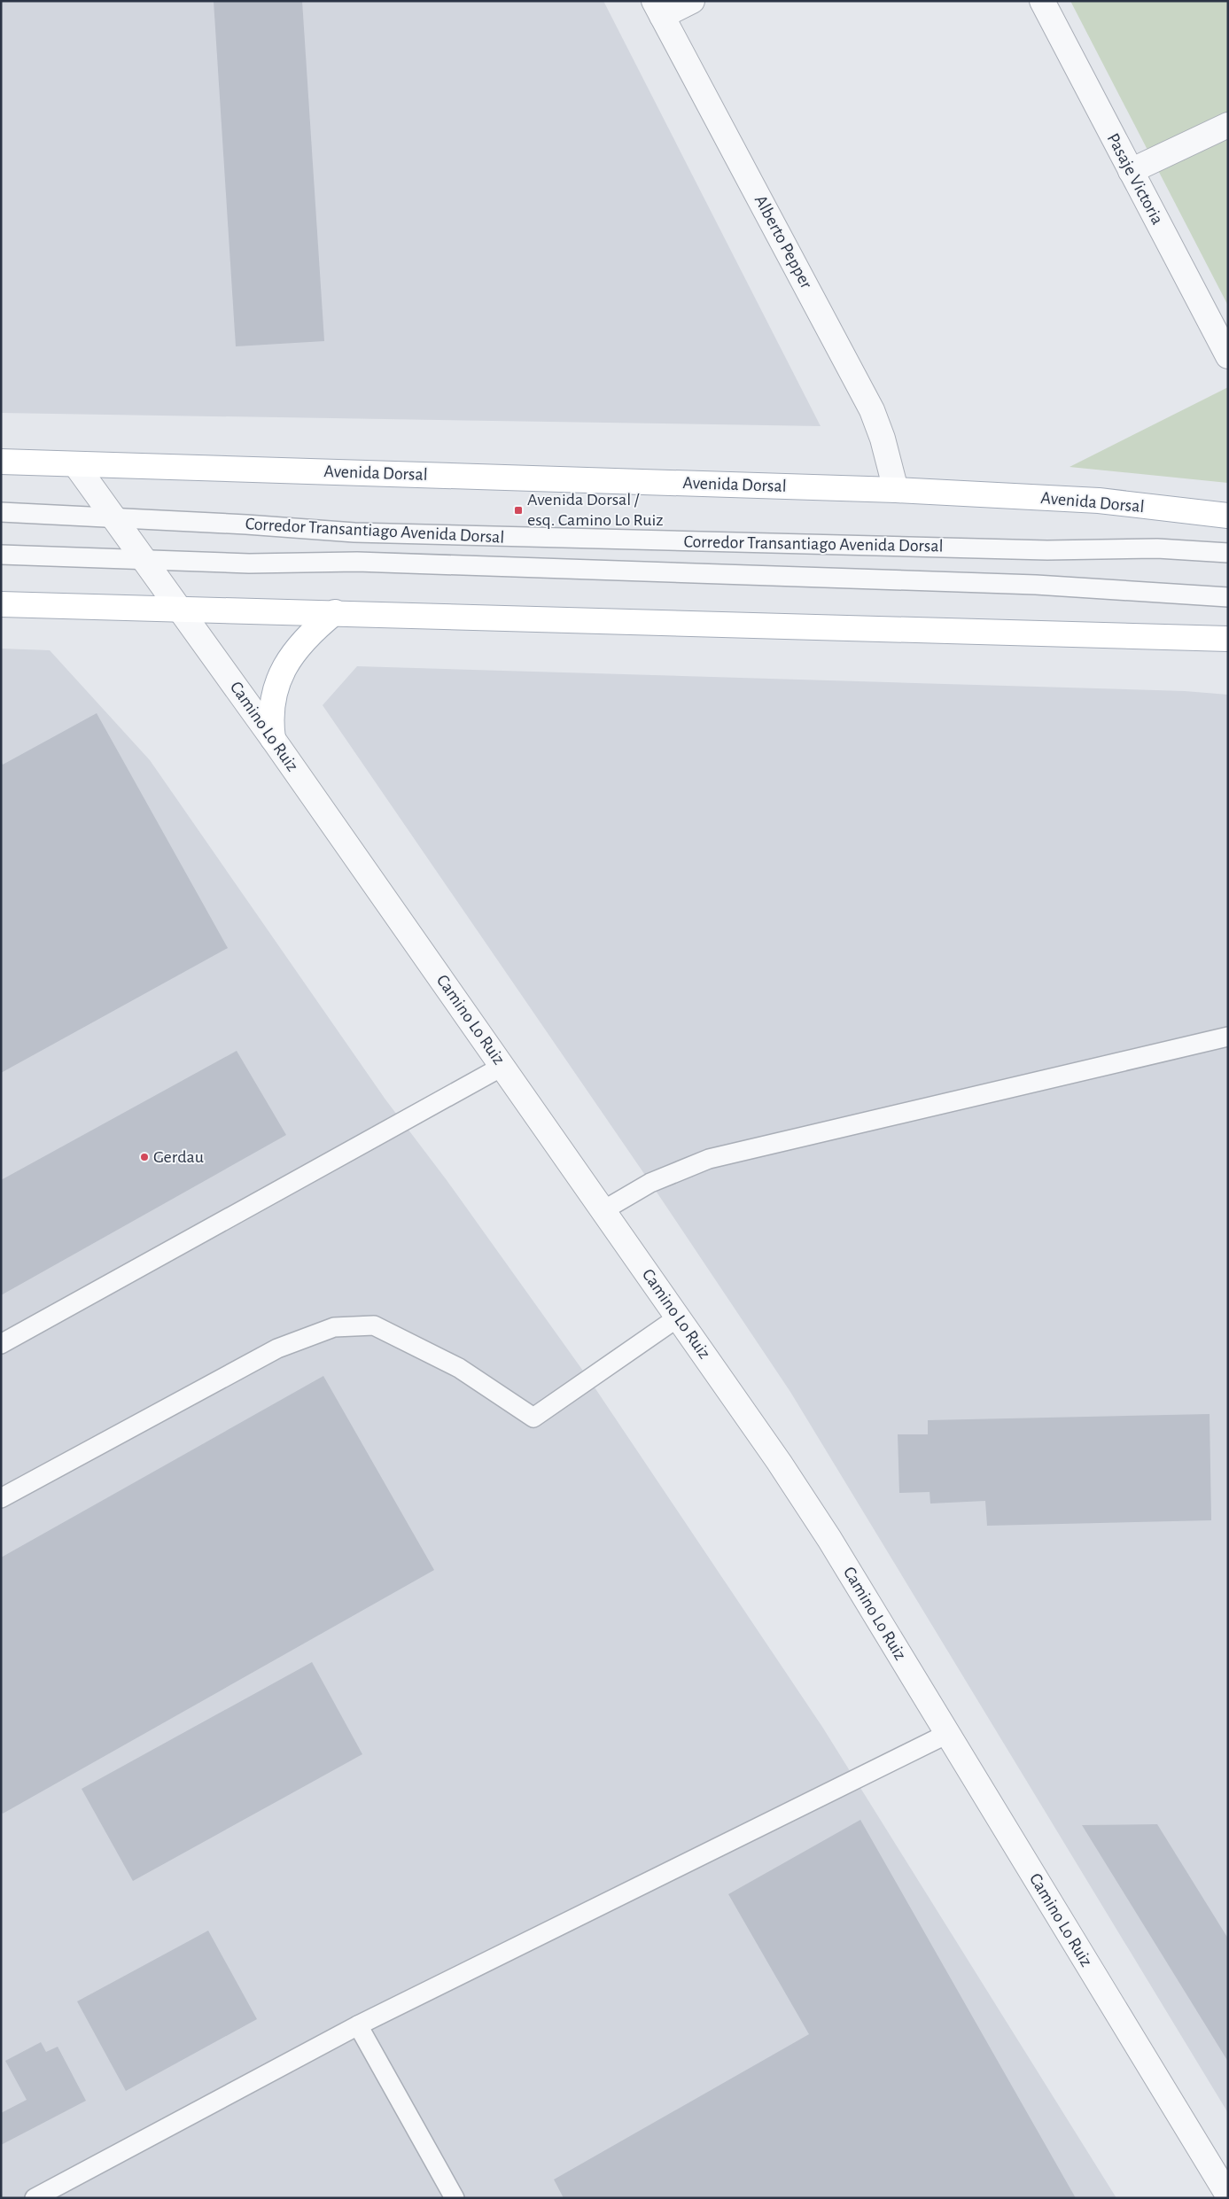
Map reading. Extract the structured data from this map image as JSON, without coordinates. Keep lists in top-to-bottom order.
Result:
{
  "streets": {
    "main road": ["Avenida Dorsal"],
    "street": ["Pasaje Victoria", "Alberto Pepper", "Camino Lo Ruiz"],
    "lane": ["Corredor Transantiago Avenida Dorsal"]
  },
  "crossings": [
    ["Alberto Pepper", "Avenida Dorsal"],
    ["Avenida Dorsal", "Camino Lo Ruiz"],
    ["Corredor Transantiago Avenida Dorsal", "Camino Lo Ruiz"]
  ],
  "places": {
    "transit": ["Avenida Dorsal / esq. Camino Lo Ruiz"],
    "other": ["Gerdau"]
  }
}
